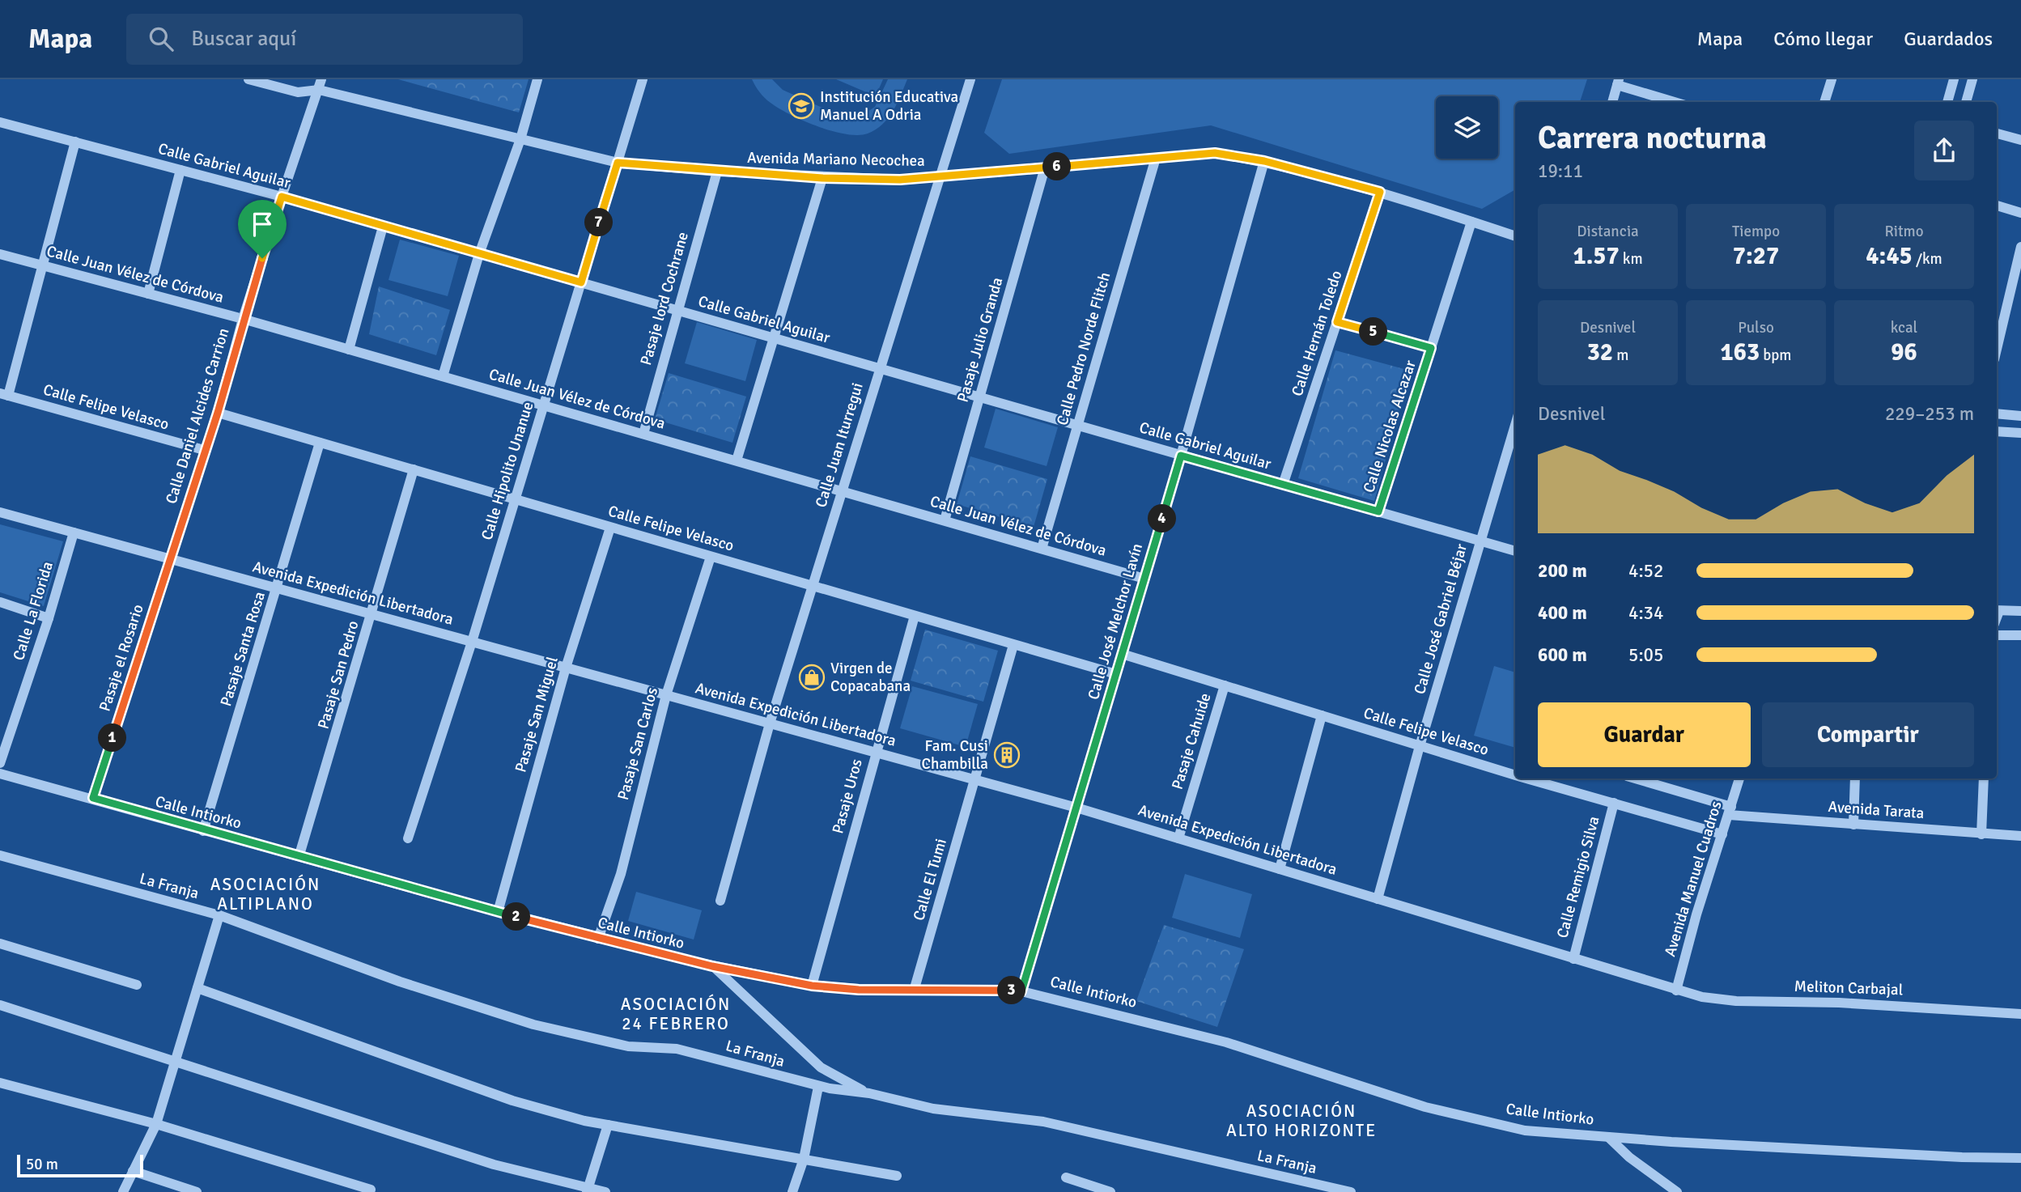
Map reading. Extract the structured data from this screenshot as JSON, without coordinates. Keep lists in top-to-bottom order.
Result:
{
  "streets": {
    "street": [
      "Avenida Mariano Necochea",
      "Calle Gabriel Aguilar",
      "Calle Juan Vélez de Córdova",
      "Pasaje lord Cochrane",
      "Calle Hernán Toledo",
      "Pasaje Julio Granda",
      "Calle Pedro Norde Flitch",
      "Calle Felipe Velasco",
      "Calle Daniel Alcides Carrion",
      "Calle Nicolas Alcazar",
      "Calle Juan Iturregui",
      "Calle Hipolito Unanue",
      "Avenida Expedición Libertadora",
      "Calle La Florida",
      "Calle José Gabriel Béjar",
      "Calle José Melchor Lavín",
      "Pasaje Santa Rosa",
      "Pasaje el Rosario",
      "Pasaje San Pedro",
      "Pasaje San Miguel",
      "Pasaje Cahuide",
      "Pasaje San Carlos",
      "Pasaje Uros",
      "Avenida Tarata",
      "Calle Intiorko",
      "Calle Remigio Silva",
      "Avenida Manuel Cuadros",
      "Calle El Tumi",
      "La Franja",
      "Meliton Carbajal"
    ]
  },
  "crossings": [
    ["Avenida Mariano Necochea", "Pasaje lord Cochrane"],
    ["Avenida Mariano Necochea", "Calle Hernán Toledo"],
    ["Avenida Mariano Necochea", "Pasaje Julio Granda"],
    ["Avenida Mariano Necochea", "Calle Pedro Norde Flitch"],
    ["Avenida Mariano Necochea", "Calle Daniel Alcides Carrion"],
    ["Avenida Mariano Necochea", "Calle Nicolas Alcazar"],
    ["Avenida Mariano Necochea", "Calle Juan Iturregui"],
    ["Avenida Mariano Necochea", "Calle Hipolito Unanue"],
    ["Avenida Mariano Necochea", "Calle José Melchor Lavín"],
    ["Calle Gabriel Aguilar", "Pasaje lord Cochrane"],
    ["Calle Gabriel Aguilar", "Calle Hernán Toledo"],
    ["Calle Gabriel Aguilar", "Pasaje Julio Granda"],
    ["Calle Gabriel Aguilar", "Calle Pedro Norde Flitch"],
    ["Calle Gabriel Aguilar", "Calle Daniel Alcides Carrion"],
    ["Calle Gabriel Aguilar", "Calle Nicolas Alcazar"],
    ["Calle Gabriel Aguilar", "Calle Juan Iturregui"],
    ["Calle Gabriel Aguilar", "Calle Hipolito Unanue"],
    ["Calle Gabriel Aguilar", "Calle José Gabriel Béjar"],
    ["Calle Gabriel Aguilar", "Calle José Melchor Lavín"],
    ["Calle Juan Vélez de Córdova", "Pasaje lord Cochrane"],
    ["Calle Juan Vélez de Córdova", "Pasaje Julio Granda"],
    ["Calle Juan Vélez de Córdova", "Calle Pedro Norde Flitch"],
    ["Calle Juan Vélez de Córdova", "Calle Daniel Alcides Carrion"],
    ["Calle Juan Vélez de Córdova", "Calle Juan Iturregui"],
    ["Calle Juan Vélez de Córdova", "Calle Hipolito Unanue"],
    ["Calle Juan Vélez de Córdova", "Calle José Melchor Lavín"],
    ["Calle Felipe Velasco", "Calle Daniel Alcides Carrion"],
    ["Calle Felipe Velasco", "Calle Juan Iturregui"],
    ["Calle Felipe Velasco", "Calle Hipolito Unanue"],
    ["Calle Felipe Velasco", "Calle José Gabriel Béjar"],
    ["Calle Felipe Velasco", "Calle José Melchor Lavín"],
    ["Calle Felipe Velasco", "Pasaje Santa Rosa"],
    ["Calle Felipe Velasco", "Pasaje San Pedro"],
    ["Calle Felipe Velasco", "Pasaje San Miguel"],
    ["Calle Felipe Velasco", "Pasaje Cahuide"],
    ["Calle Felipe Velasco", "Pasaje San Carlos"],
    ["Calle Felipe Velasco", "Pasaje Uros"],
    ["Calle Felipe Velasco", "Calle Remigio Silva"],
    ["Calle Felipe Velasco", "Avenida Manuel Cuadros"],
    ["Calle Felipe Velasco", "Calle El Tumi"],
    ["Calle Daniel Alcides Carrion", "Avenida Expedición Libertadora"],
    ["Calle Daniel Alcides Carrion", "Pasaje el Rosario"],
    ["Calle Juan Iturregui", "Avenida Expedición Libertadora"],
    ["Calle Hipolito Unanue", "Avenida Expedición Libertadora"],
    ["Avenida Expedición Libertadora", "Calle La Florida"],
    ["Avenida Expedición Libertadora", "Calle José Gabriel Béjar"],
    ["Avenida Expedición Libertadora", "Calle José Melchor Lavín"],
    ["Avenida Expedición Libertadora", "Pasaje Santa Rosa"],
    ["Avenida Expedición Libertadora", "Pasaje el Rosario"],
    ["Avenida Expedición Libertadora", "Pasaje San Pedro"],
    ["Avenida Expedición Libertadora", "Pasaje San Miguel"],
    ["Avenida Expedición Libertadora", "Pasaje Cahuide"],
    ["Avenida Expedición Libertadora", "Pasaje San Carlos"],
    ["Avenida Expedición Libertadora", "Pasaje Uros"],
    ["Avenida Expedición Libertadora", "Calle Remigio Silva"],
    ["Avenida Expedición Libertadora", "Avenida Manuel Cuadros"],
    ["Avenida Expedición Libertadora", "Calle El Tumi"],
    ["Avenida Expedición Libertadora", "Meliton Carbajal"],
    ["Calle José Melchor Lavín", "Calle Intiorko"],
    ["Pasaje Santa Rosa", "Calle Intiorko"],
    ["Pasaje el Rosario", "Calle Intiorko"],
    ["Pasaje San Pedro", "Calle Intiorko"],
    ["Pasaje San Miguel", "Calle Intiorko"],
    ["Pasaje San Carlos", "Calle Intiorko"],
    ["Pasaje Uros", "Calle Intiorko"],
    ["Avenida Tarata", "Avenida Manuel Cuadros"],
    ["Calle Intiorko", "Calle El Tumi"],
    ["Avenida Manuel Cuadros", "Meliton Carbajal"]
  ],
  "districts": ["ASOCIACIÓN ALTIPLANO", "ASOCIACIÓN 24 FEBRERO", "ASOCIACIÓN ALTO HORIZONTE"],
  "places": {
    "school or university": ["Institución Educativa Manuel A Odria"],
    "shop": ["Virgen de Copacabana"],
    "building": ["Fam. Cusi Chambilla"]
  },
  "scale_bar": "50 m",
  "page": {
    "header": "Mapa",
    "search": "Buscar aquí",
    "nav": ["Mapa", "Cómo llegar", "Guardados"],
    "heading": ["Carrera nocturna", "19:11"],
    "pins": [
      "6",
      "7",
      "5",
      "4",
      "1",
      "2",
      "3"
    ],
    "stats": [
      ["Distancia", "1.57 km"],
      ["Tiempo", "7:27"],
      ["Ritmo", "4:45 /km"],
      ["Desnivel", "32 m"],
      ["Pulso", "163 bpm"],
      ["kcal", "96"]
    ],
    "chart": ["Desnivel", "229–253 m"],
    "list": [
      {
        "name": "200 m",
        "note": "4:52"
      },
      {
        "name": "400 m",
        "note": "4:34"
      },
      {
        "name": "600 m",
        "note": "5:05"
      }
    ],
    "buttons": ["Guardar", "Compartir"],
    "scale": "50 m"
  }
}
